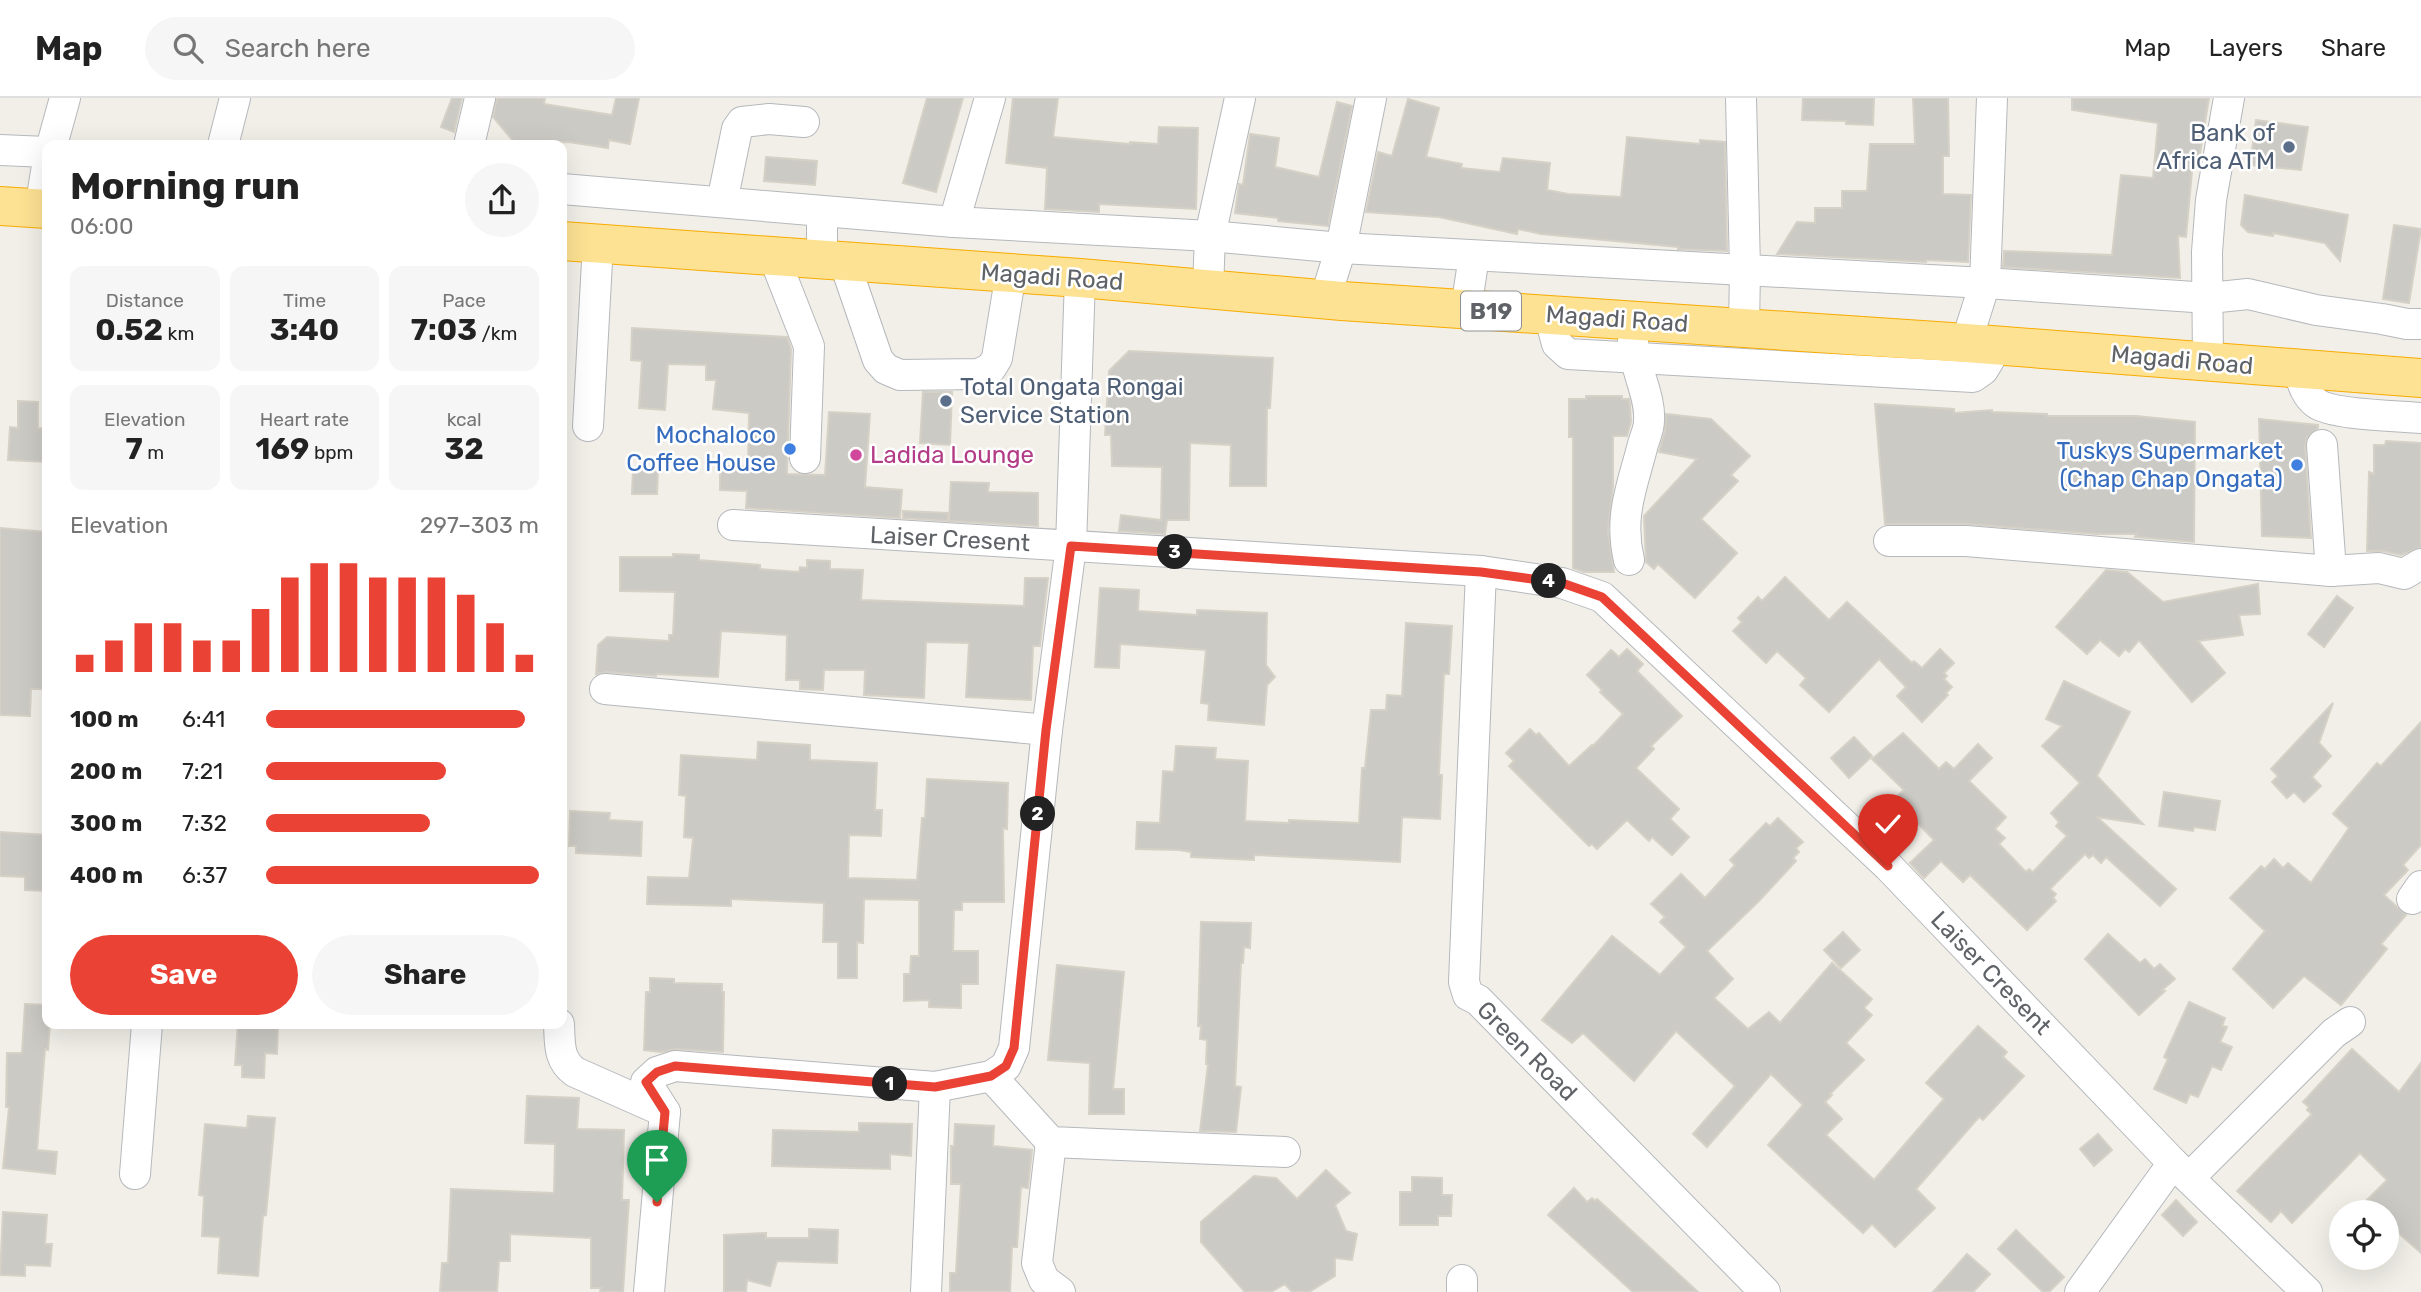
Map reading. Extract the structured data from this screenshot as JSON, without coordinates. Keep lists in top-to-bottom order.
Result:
{
  "streets": {
    "highway": ["Magadi Road", "B19"],
    "street": ["Laiser Cresent", "Green Road"]
  },
  "crossings": [
    ["Laiser Cresent", "Green Road"]
  ],
  "places": [
    "Bank of Africa ATM",
    "Total Ongata Rongai Service Station",
    "Mochaloco Coffee House",
    "Ladida Lounge",
    "Tuskys Supermarket (Chap Chap Ongata)"
  ],
  "page": {
    "header": "Map",
    "search": "Search here",
    "nav": ["Map", "Layers", "Share"],
    "heading": ["Morning run", "06:00"],
    "stats": [
      ["Distance", "0.52 km"],
      ["Time", "3:40"],
      ["Pace", "7:03 /km"],
      ["Elevation", "7 m"],
      ["Heart rate", "169 bpm"],
      ["kcal", "32"]
    ],
    "chart": ["Elevation", "297–303 m"],
    "pins": [
      "3",
      "4",
      "2",
      "1"
    ],
    "list": [
      {
        "name": "100 m",
        "note": "6:41"
      },
      {
        "name": "200 m",
        "note": "7:21"
      },
      {
        "name": "300 m",
        "note": "7:32"
      },
      {
        "name": "400 m",
        "note": "6:37"
      }
    ],
    "buttons": ["Save", "Share"]
  }
}
